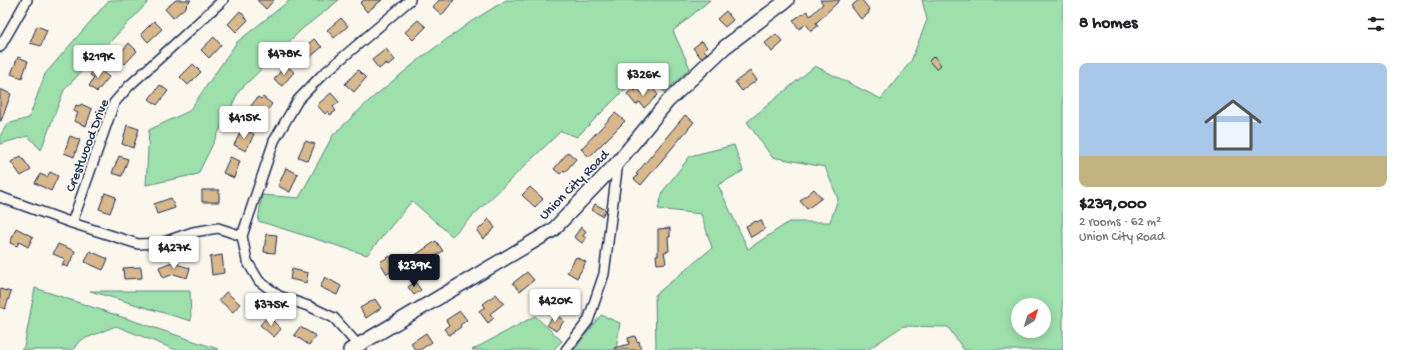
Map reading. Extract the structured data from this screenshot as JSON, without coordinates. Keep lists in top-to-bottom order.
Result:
{
  "streets": {
    "main road": ["Union City Road"],
    "street": ["Crestwood Drive"]
  },
  "north": "top right",
  "page": {
    "heading": "8 homes",
    "price": [
      "$478K",
      "$219K",
      "$326K",
      "$415K",
      "$427K",
      "$239K",
      "$420K",
      "$375K"
    ],
    "list": [
      {
        "name": "$239,000",
        "note": "2 rooms · 62 m² · Union City Road"
      }
    ]
  }
}
